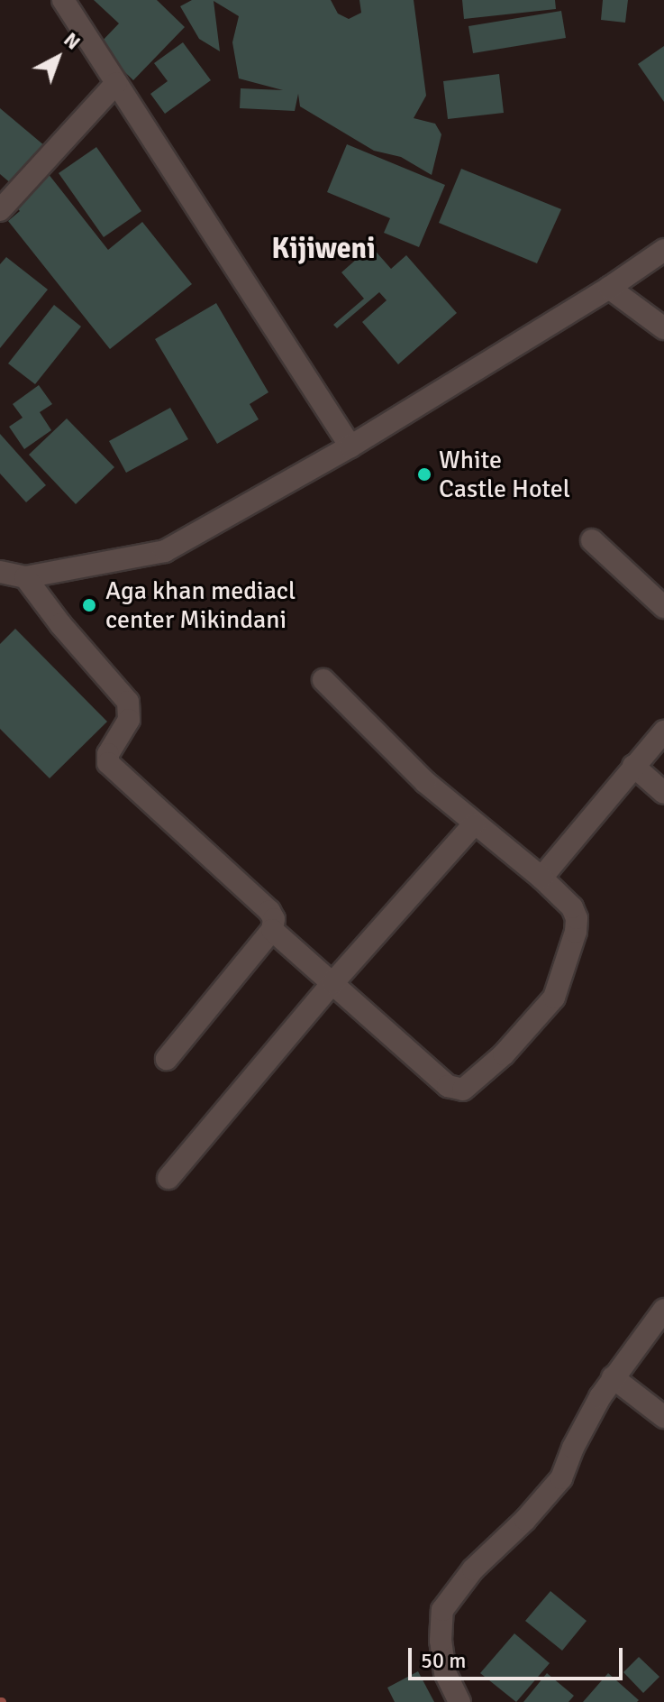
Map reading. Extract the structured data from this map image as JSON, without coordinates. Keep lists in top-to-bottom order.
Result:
{
  "districts": ["Kijiweni"],
  "places": ["White Castle Hotel", "Aga khan mediacl center Mikindani"],
  "scale_bar": "50 m",
  "north": "top right"
}
